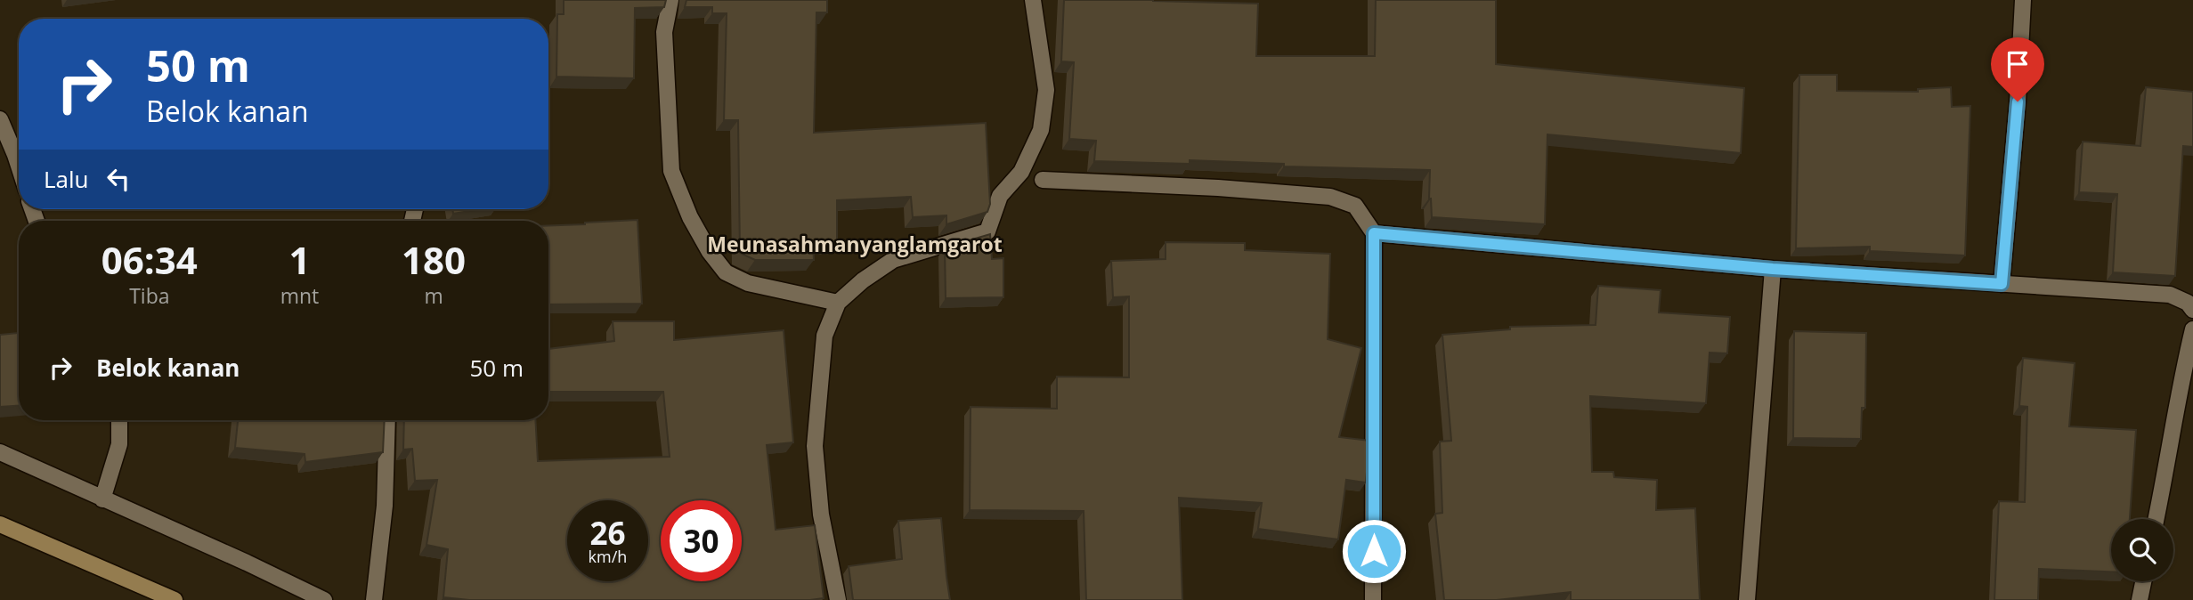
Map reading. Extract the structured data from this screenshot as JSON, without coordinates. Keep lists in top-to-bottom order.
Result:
{
  "districts": ["Meunasahmanyanglamgarot"],
  "page": {
    "turn": ["50 m", "Belok kanan"],
    "then": "Lalu",
    "eta": [
      "06:34",
      "Tiba",
      "1",
      "mnt",
      "180",
      "m"
    ],
    "list": [
      {
        "name": "Belok kanan",
        "value": "50 m"
      }
    ],
    "speed": "26 km/h",
    "limit": "30"
  }
}
